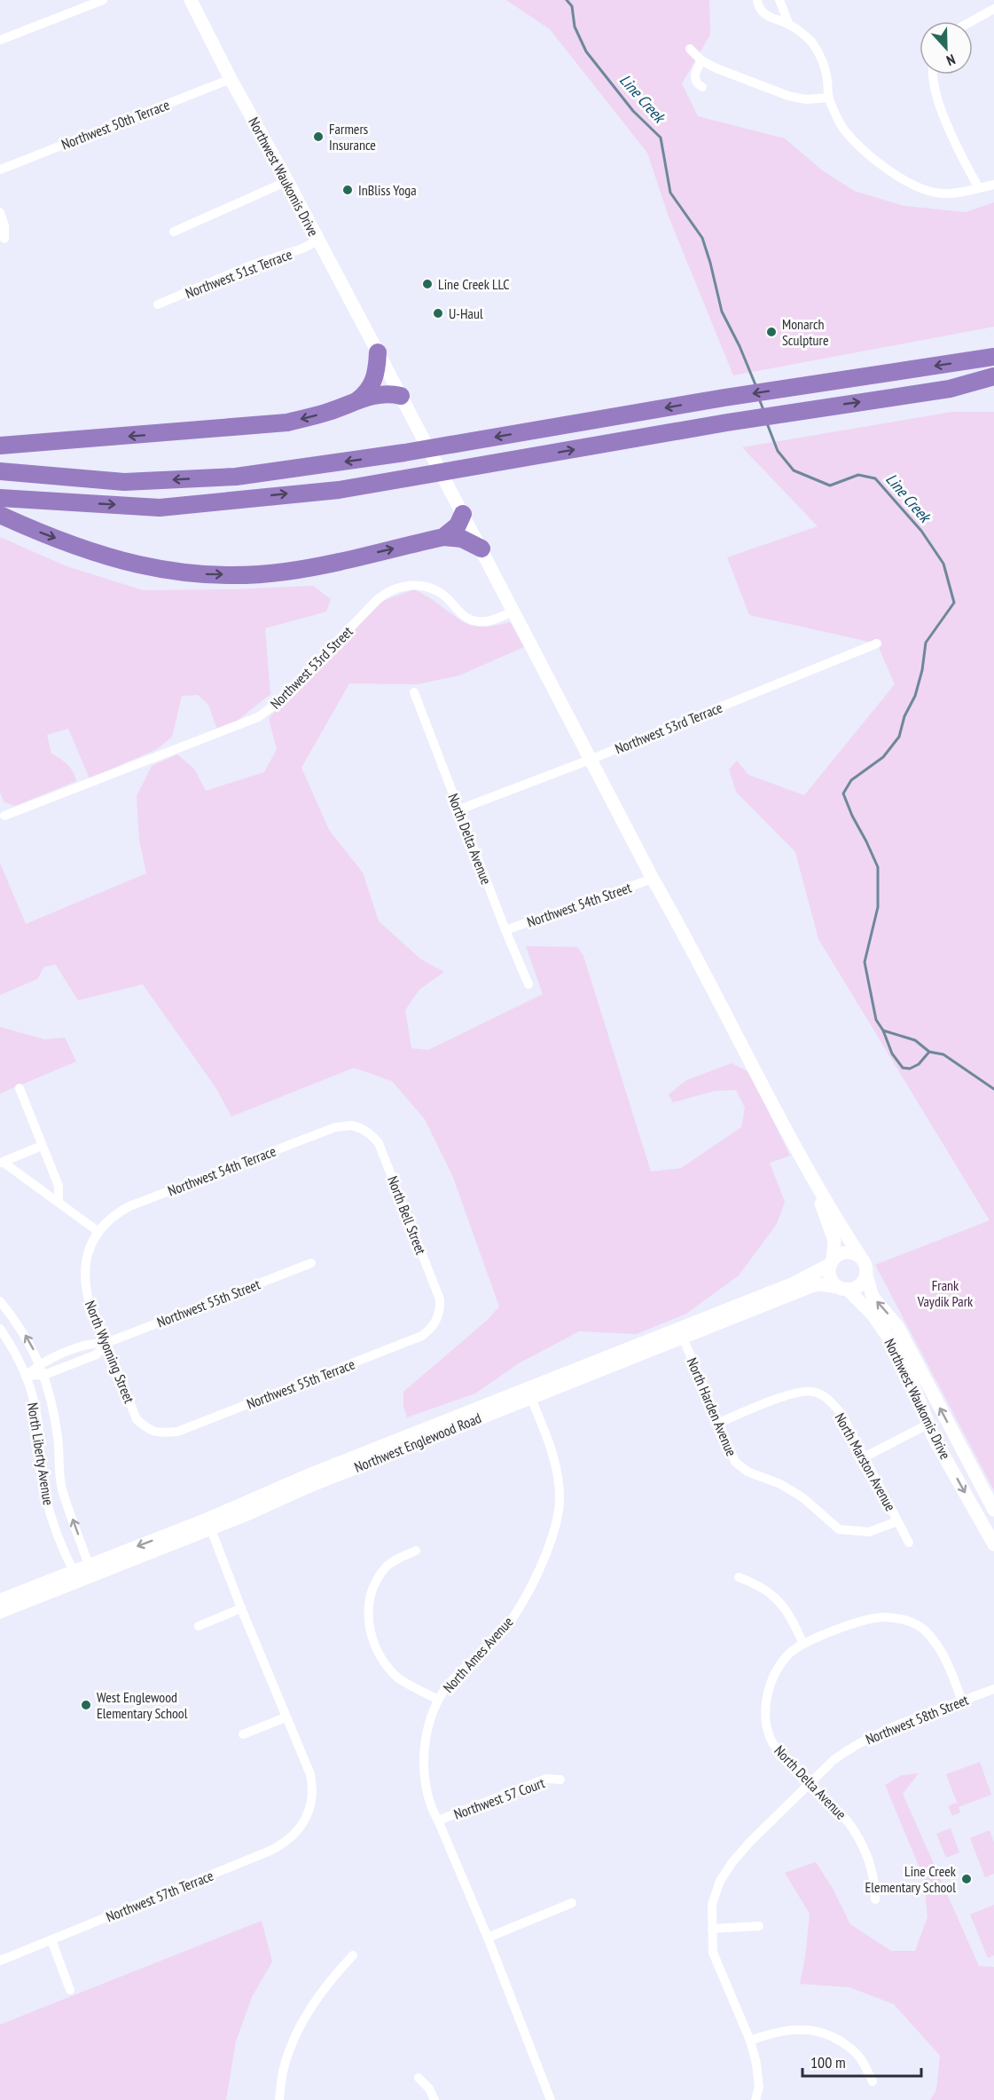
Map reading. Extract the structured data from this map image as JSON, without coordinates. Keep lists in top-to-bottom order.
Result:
{
  "streets": {
    "main road": ["Northwest Waukomis Drive", "Northwest Englewood Road"],
    "street": [
      "Northwest 50th Terrace",
      "Northwest 51st Terrace",
      "Northwest 53rd Street",
      "Northwest 53rd Terrace",
      "North Delta Avenue",
      "Northwest 54th Street",
      "Northwest 54th Terrace",
      "North Bell Street",
      "Northwest 55th Street",
      "North Wyoming Street",
      "Northwest 55th Terrace",
      "North Harden Avenue",
      "North Liberty Avenue",
      "North Marston Avenue",
      "North Ames Avenue",
      "Northwest 58th Street",
      "Northwest 57 Court",
      "Northwest 57th Terrace"
    ]
  },
  "crossings": [
    ["Northwest 50th Terrace", "Northwest Waukomis Drive"],
    ["Northwest Waukomis Drive", "Northwest 51st Terrace"],
    ["Northwest Waukomis Drive", "Northwest 53rd Street"],
    ["Northwest Waukomis Drive", "Northwest 53rd Terrace"],
    ["Northwest Waukomis Drive", "Northwest 54th Street"],
    ["Northwest Waukomis Drive", "Northwest Englewood Road"],
    ["Northwest 53rd Terrace", "North Delta Avenue"],
    ["North Delta Avenue", "Northwest 54th Street"],
    ["North Delta Avenue", "Northwest 58th Street"],
    ["Northwest 54th Terrace", "North Bell Street"],
    ["Northwest 54th Terrace", "North Wyoming Street"],
    ["North Bell Street", "Northwest 55th Terrace"],
    ["Northwest 55th Street", "North Wyoming Street"],
    ["Northwest 55th Street", "North Liberty Avenue"],
    ["North Wyoming Street", "Northwest 55th Terrace"],
    ["North Harden Avenue", "Northwest Englewood Road"],
    ["North Harden Avenue", "North Marston Avenue"],
    ["Northwest Englewood Road", "North Liberty Avenue"],
    ["Northwest Englewood Road", "North Ames Avenue"],
    ["North Ames Avenue", "Northwest 57 Court"]
  ],
  "water": ["Line Creek"],
  "parks": ["Frank Vaydik Park"],
  "places": [
    "Farmers Insurance",
    "InBliss Yoga",
    "Line Creek LLC",
    "U-Haul",
    "Monarch Sculpture",
    "West Englewood Elementary School",
    "Line Creek Elementary School"
  ],
  "scale_bar": "100 m",
  "north": "bottom"
}
